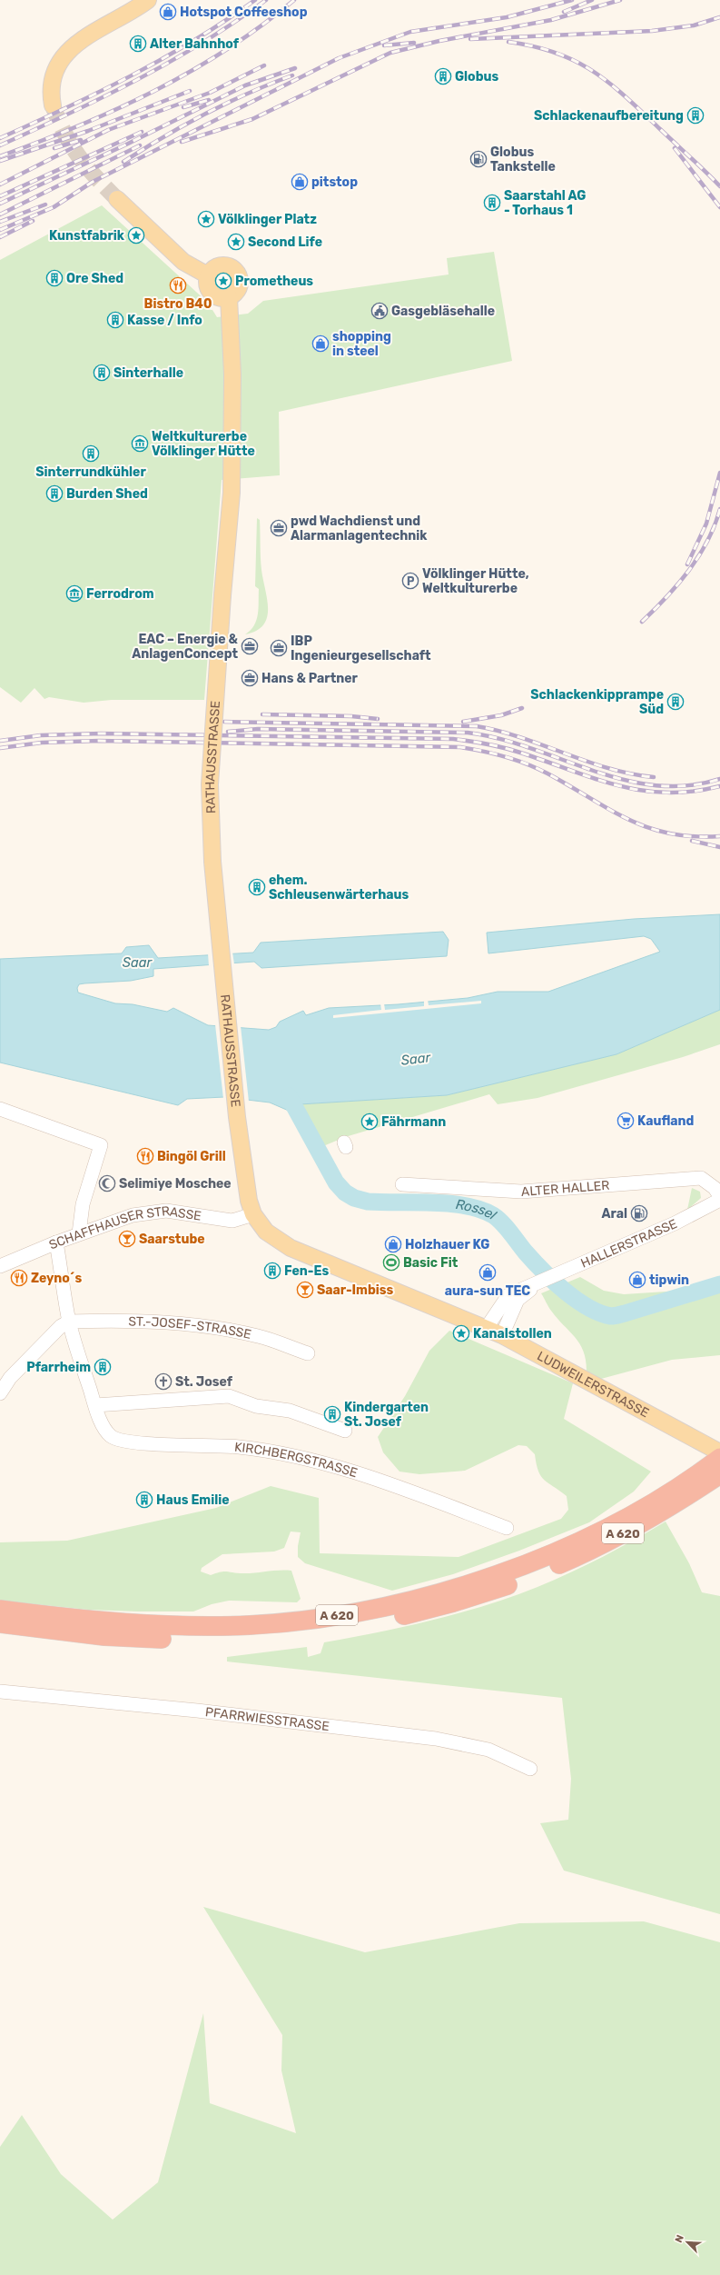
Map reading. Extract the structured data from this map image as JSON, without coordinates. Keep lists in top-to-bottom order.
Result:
{
  "streets": {
    "highway": ["A 620"],
    "main road": ["RATHAUSSTRASSE", "LUDWEILERSTRASSE"],
    "street": [
      "ALTER HALLER",
      "SCHAFFHAUSER STRASSE",
      "HALLERSTRASSE",
      "ST.-JOSEF-STRASSE",
      "KIRCHBERGSTRASSE",
      "PFARRWIESSTRASSE"
    ]
  },
  "crossings": [
    ["RATHAUSSTRASSE", "SCHAFFHAUSER STRASSE"],
    ["RATHAUSSTRASSE", "LUDWEILERSTRASSE"],
    ["SCHAFFHAUSER STRASSE", "LUDWEILERSTRASSE"],
    ["SCHAFFHAUSER STRASSE", "KIRCHBERGSTRASSE"],
    ["HALLERSTRASSE", "LUDWEILERSTRASSE"],
    ["ST.-JOSEF-STRASSE", "KIRCHBERGSTRASSE"]
  ],
  "water": ["Saar", "Rossel"],
  "places": {
    "shop": [
      "Hotspot Coffeeshop",
      "pitstop",
      "shopping in steel",
      "Holzhauer KG",
      "aura-sun TEC",
      "tipwin"
    ],
    "building": [
      "Alter Bahnhof",
      "Globus",
      "Schlackenaufbereitung",
      "Saarstahl AG - Torhaus 1",
      "Ore Shed",
      "Kasse / Info",
      "Sinterhalle",
      "Sinterrundkühler",
      "Burden Shed",
      "Schlackenkipprampe Süd",
      "ehem. Schleusenwärterhaus",
      "Fen-Es",
      "Pfarrheim",
      "Kindergarten St. Josef",
      "Haus Emilie"
    ],
    "fuel station": ["Globus Tankstelle", "Aral"],
    "place": [
      "Völklinger Platz",
      "Kunstfabrik",
      "Second Life",
      "Prometheus",
      "Fährmann",
      "Kanalstollen"
    ],
    "restaurant": ["Bistro B40", "Bingöl Grill", "Zeyno´s"],
    "public building": ["Gasgebläsehalle"],
    "museum": ["Weltkulturerbe Völklinger Hütte", "Ferrodrom"],
    "office": [
      "pwd Wachdienst und Alarmanlagentechnik",
      "EAC – Energie & AnlagenConcept",
      "IBP Ingenieurgesellschaft",
      "Hans & Partner"
    ],
    "parking": ["Völklinger Hütte, Weltkulturerbe"],
    "supermarket": ["Kaufland"],
    "mosque": ["Selimiye Moschee"],
    "bar": ["Saarstube", "Saar-Imbiss"],
    "sports": ["Basic Fit"],
    "church": ["St. Josef"]
  },
  "north": "top left"
}
